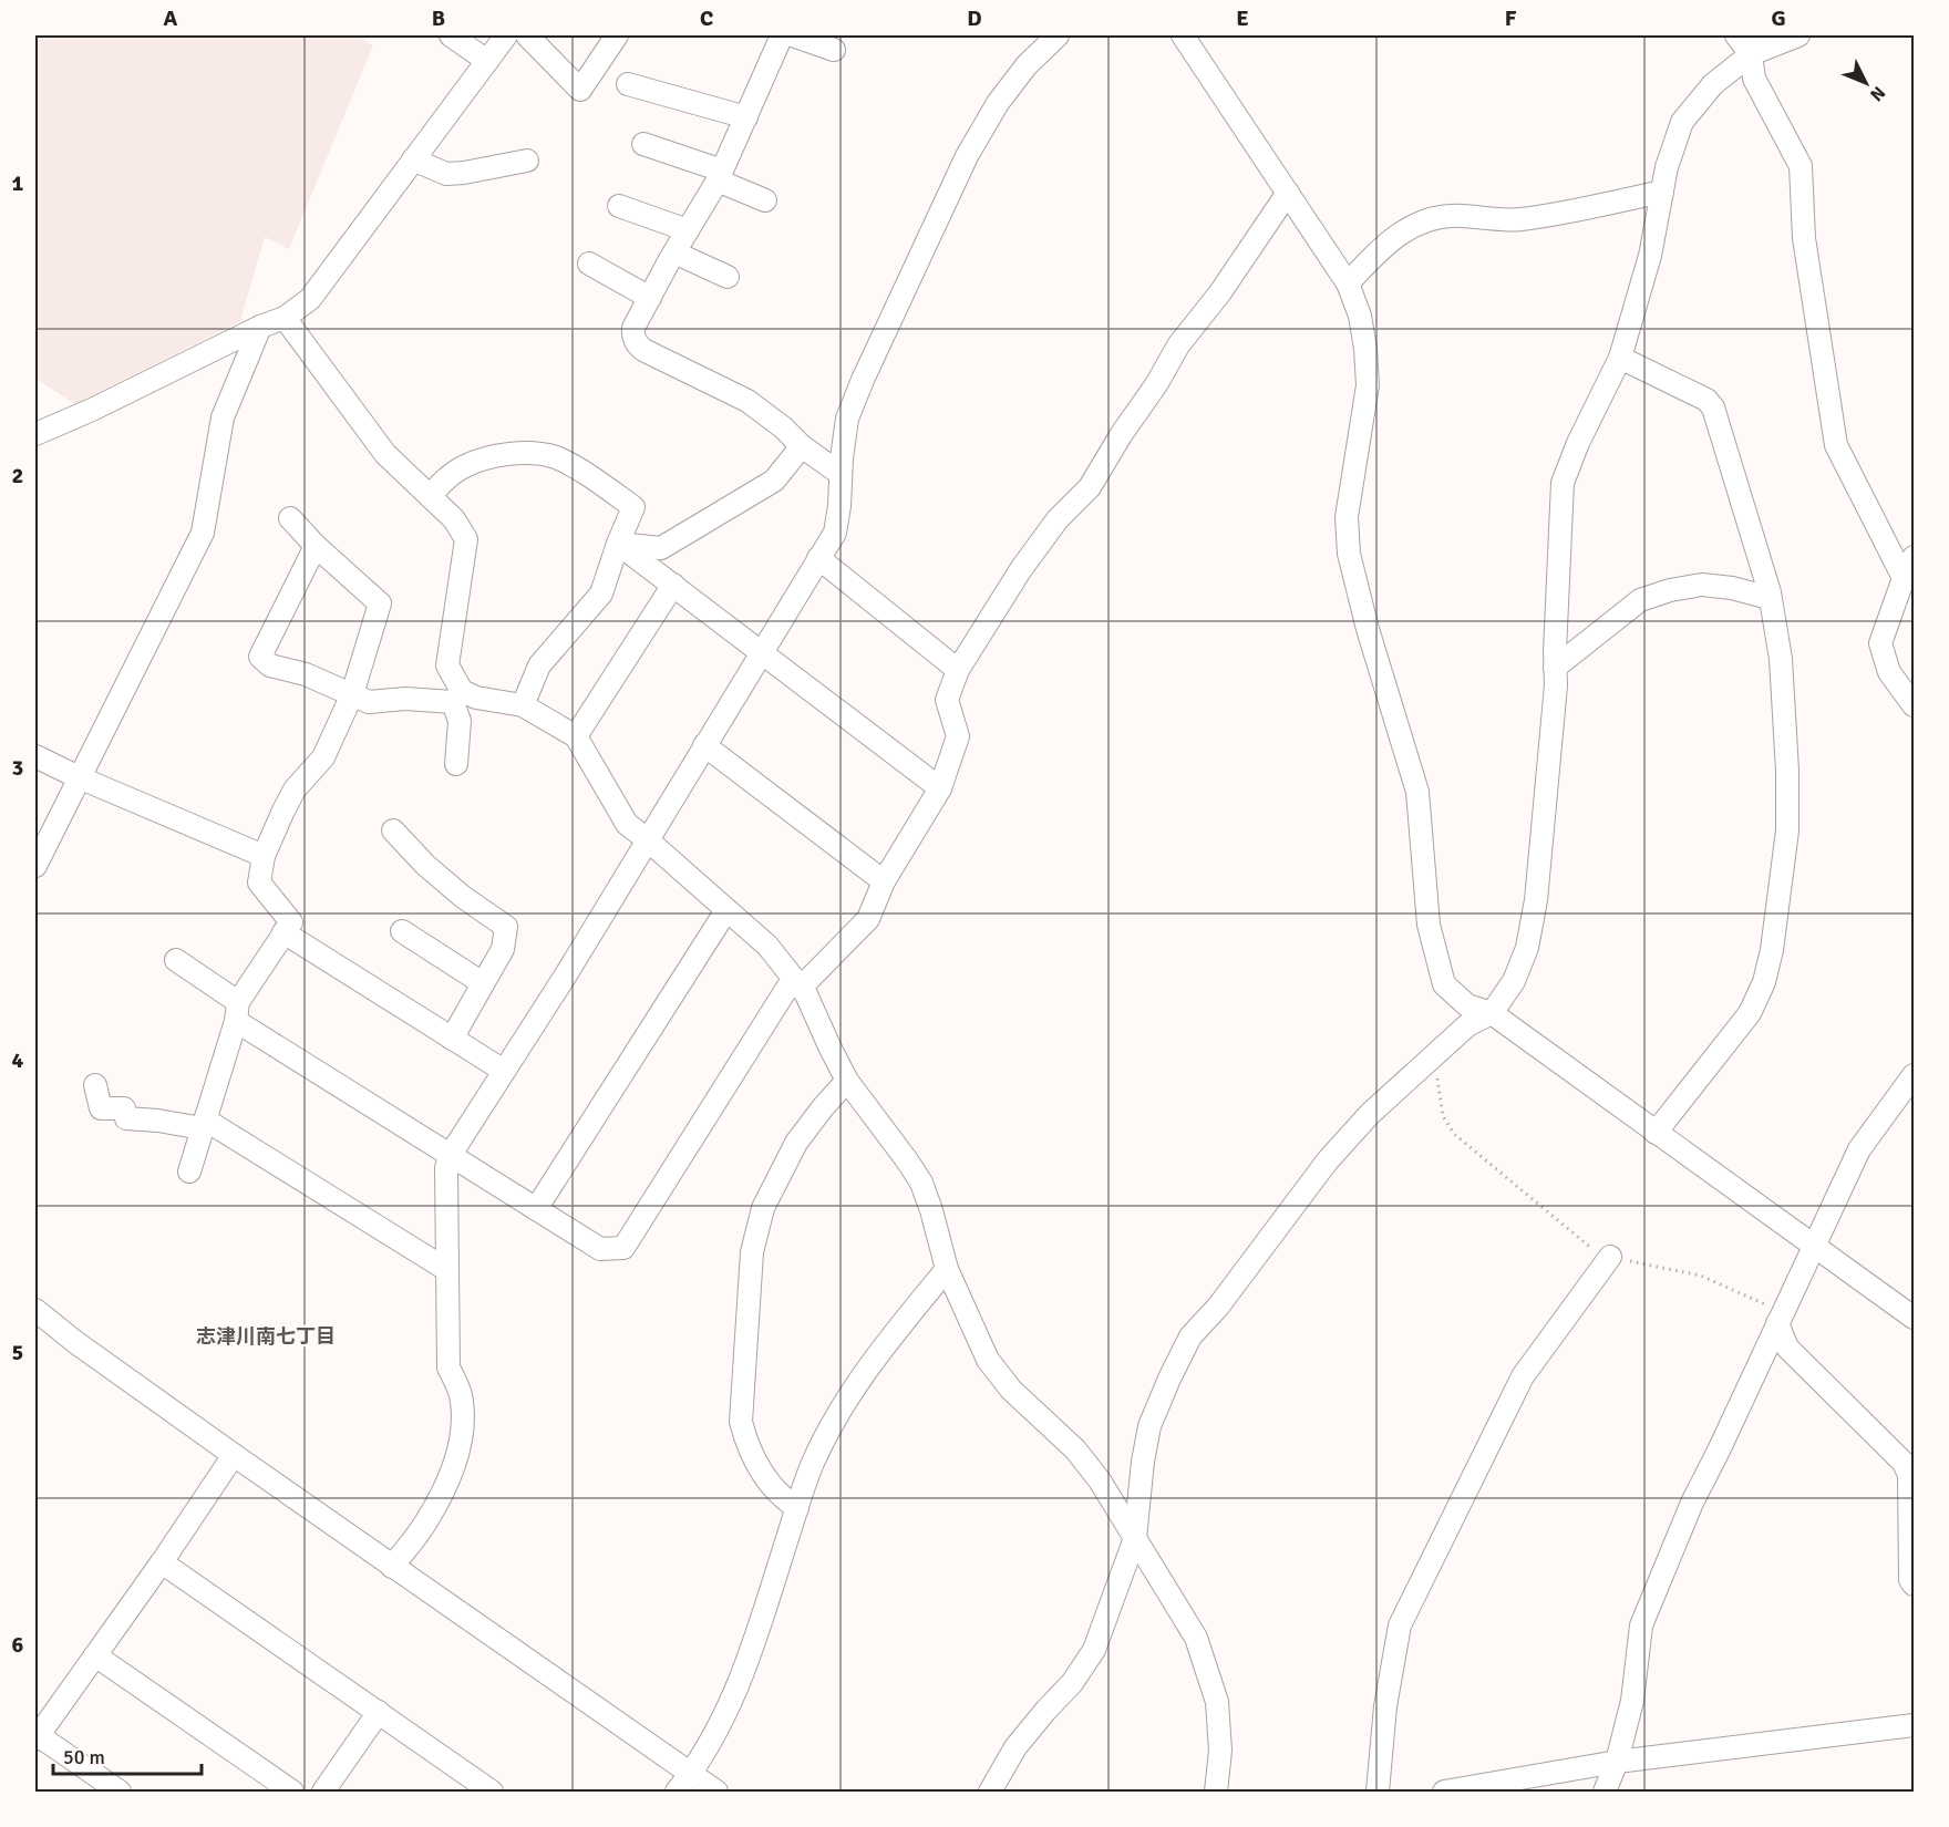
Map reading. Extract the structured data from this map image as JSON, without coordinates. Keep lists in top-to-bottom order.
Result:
{
  "districts": ["志津川南七丁目"],
  "scale_bar": "50 m",
  "north": "bottom right",
  "grid": {
    "columns": [
      "A",
      "B",
      "C",
      "D",
      "E",
      "F",
      "G"
    ],
    "rows": [
      "1",
      "2",
      "3",
      "4",
      "5",
      "6"
    ]
  }
}
